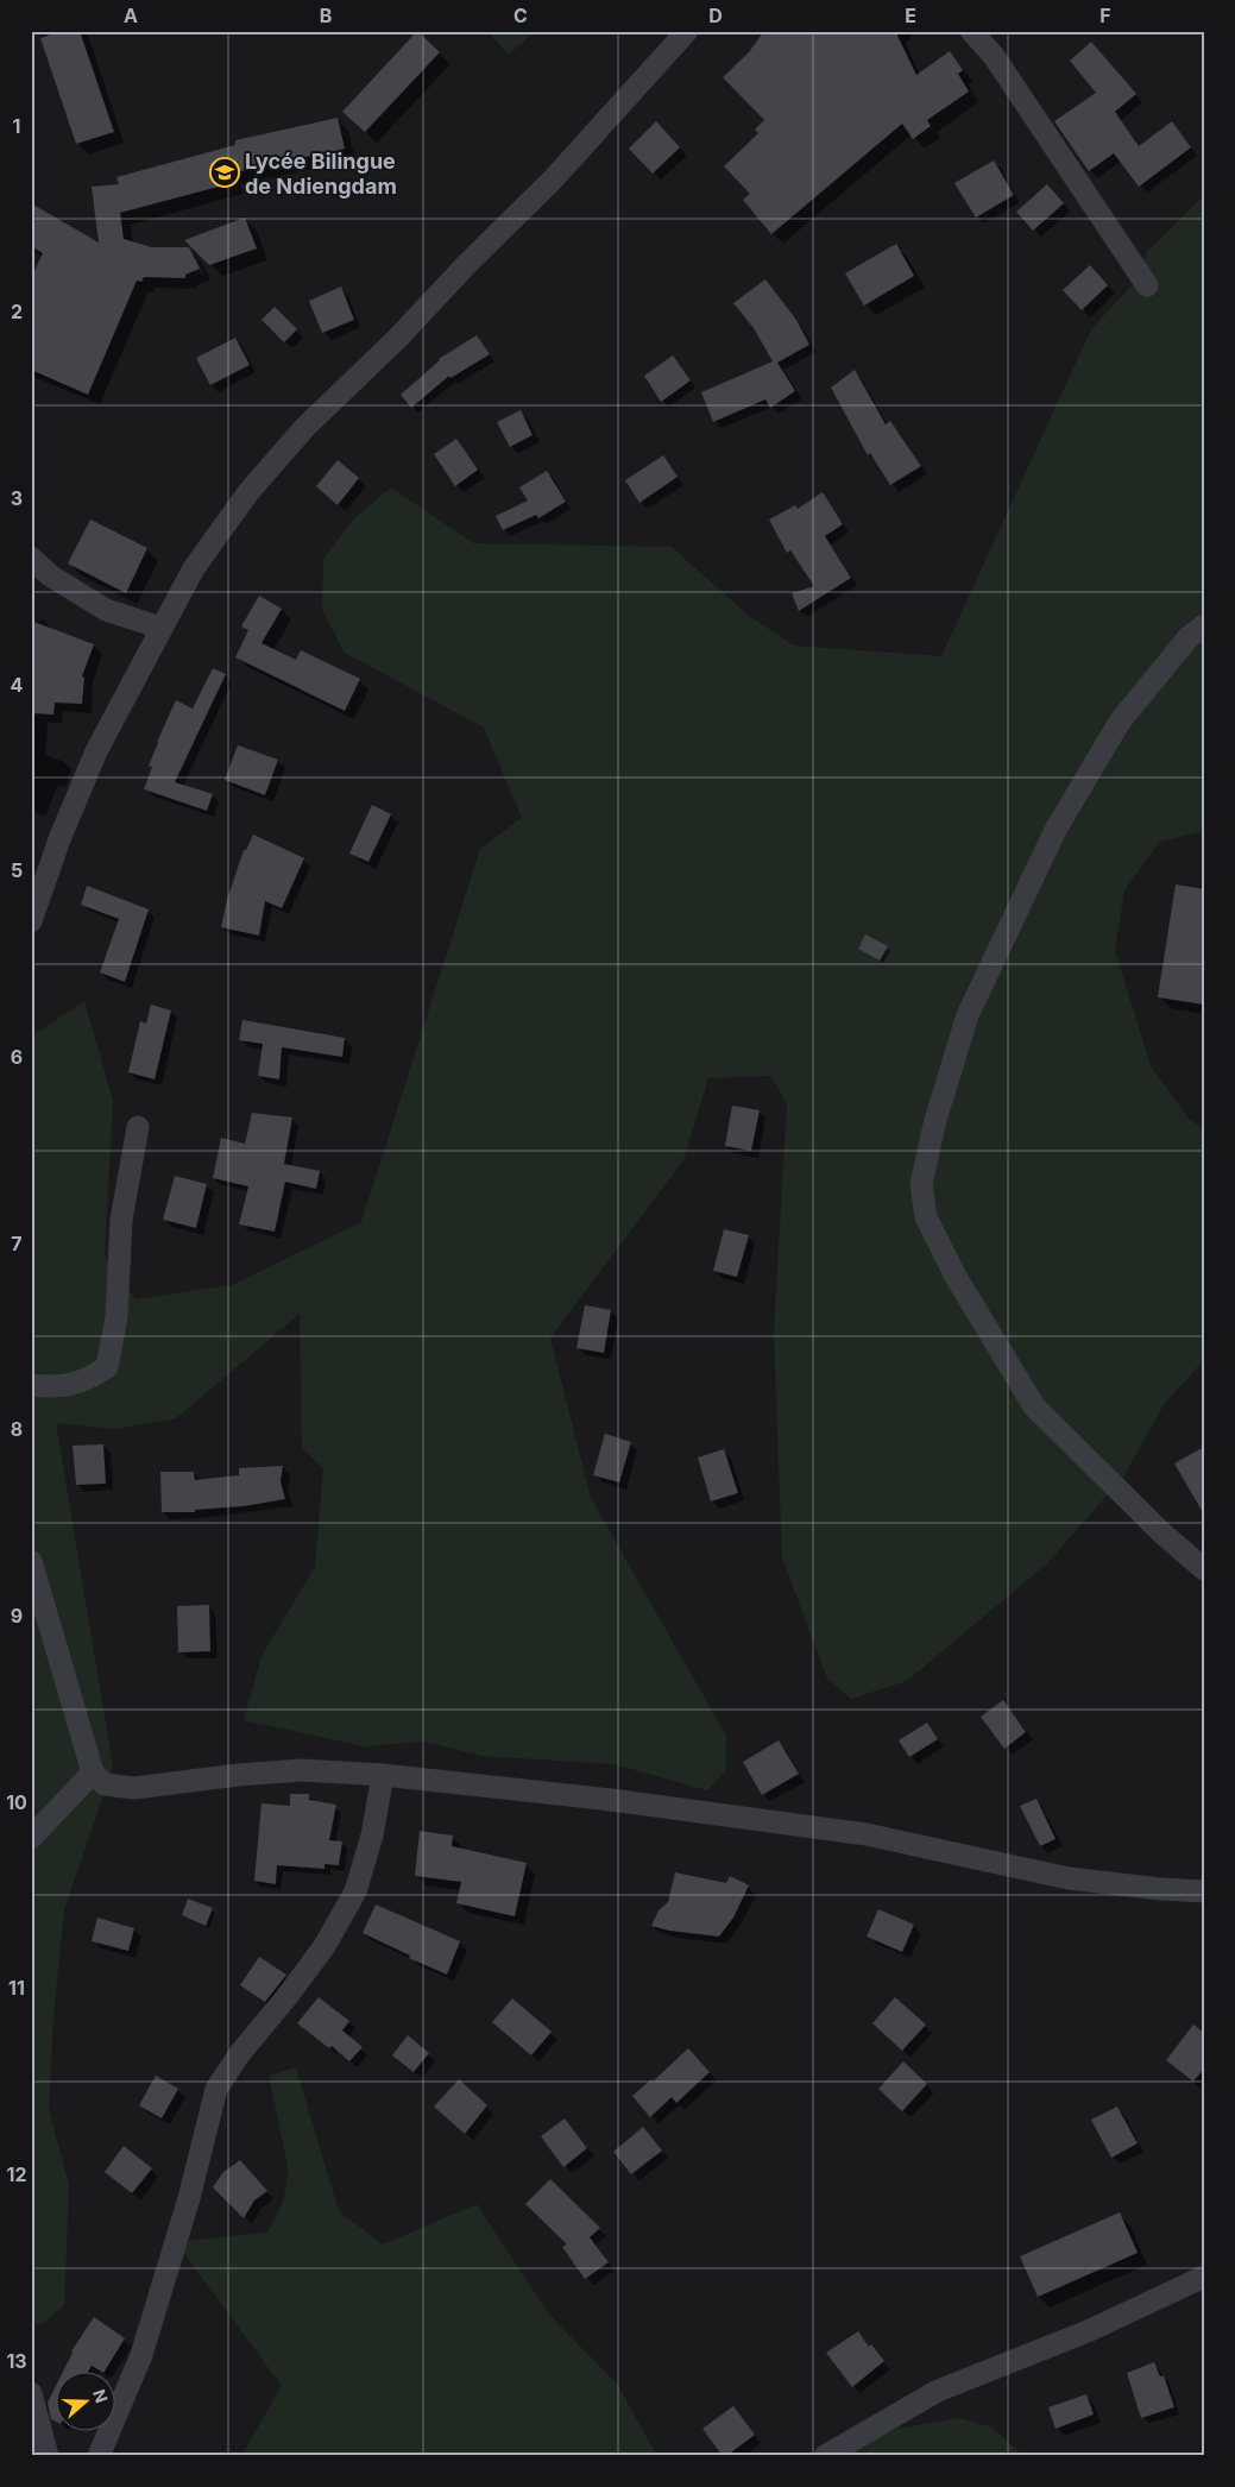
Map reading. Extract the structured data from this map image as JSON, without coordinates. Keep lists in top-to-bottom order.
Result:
{
  "places": {
    "school or university": ["Lycée Bilingue de Ndiengdam"]
  },
  "north": "right",
  "grid": {
    "columns": [
      "A",
      "B",
      "C",
      "D",
      "E",
      "F"
    ],
    "rows": [
      "1",
      "2",
      "3",
      "4",
      "5",
      "6",
      "7",
      "8",
      "9",
      "10",
      "11",
      "12",
      "13"
    ]
  }
}
